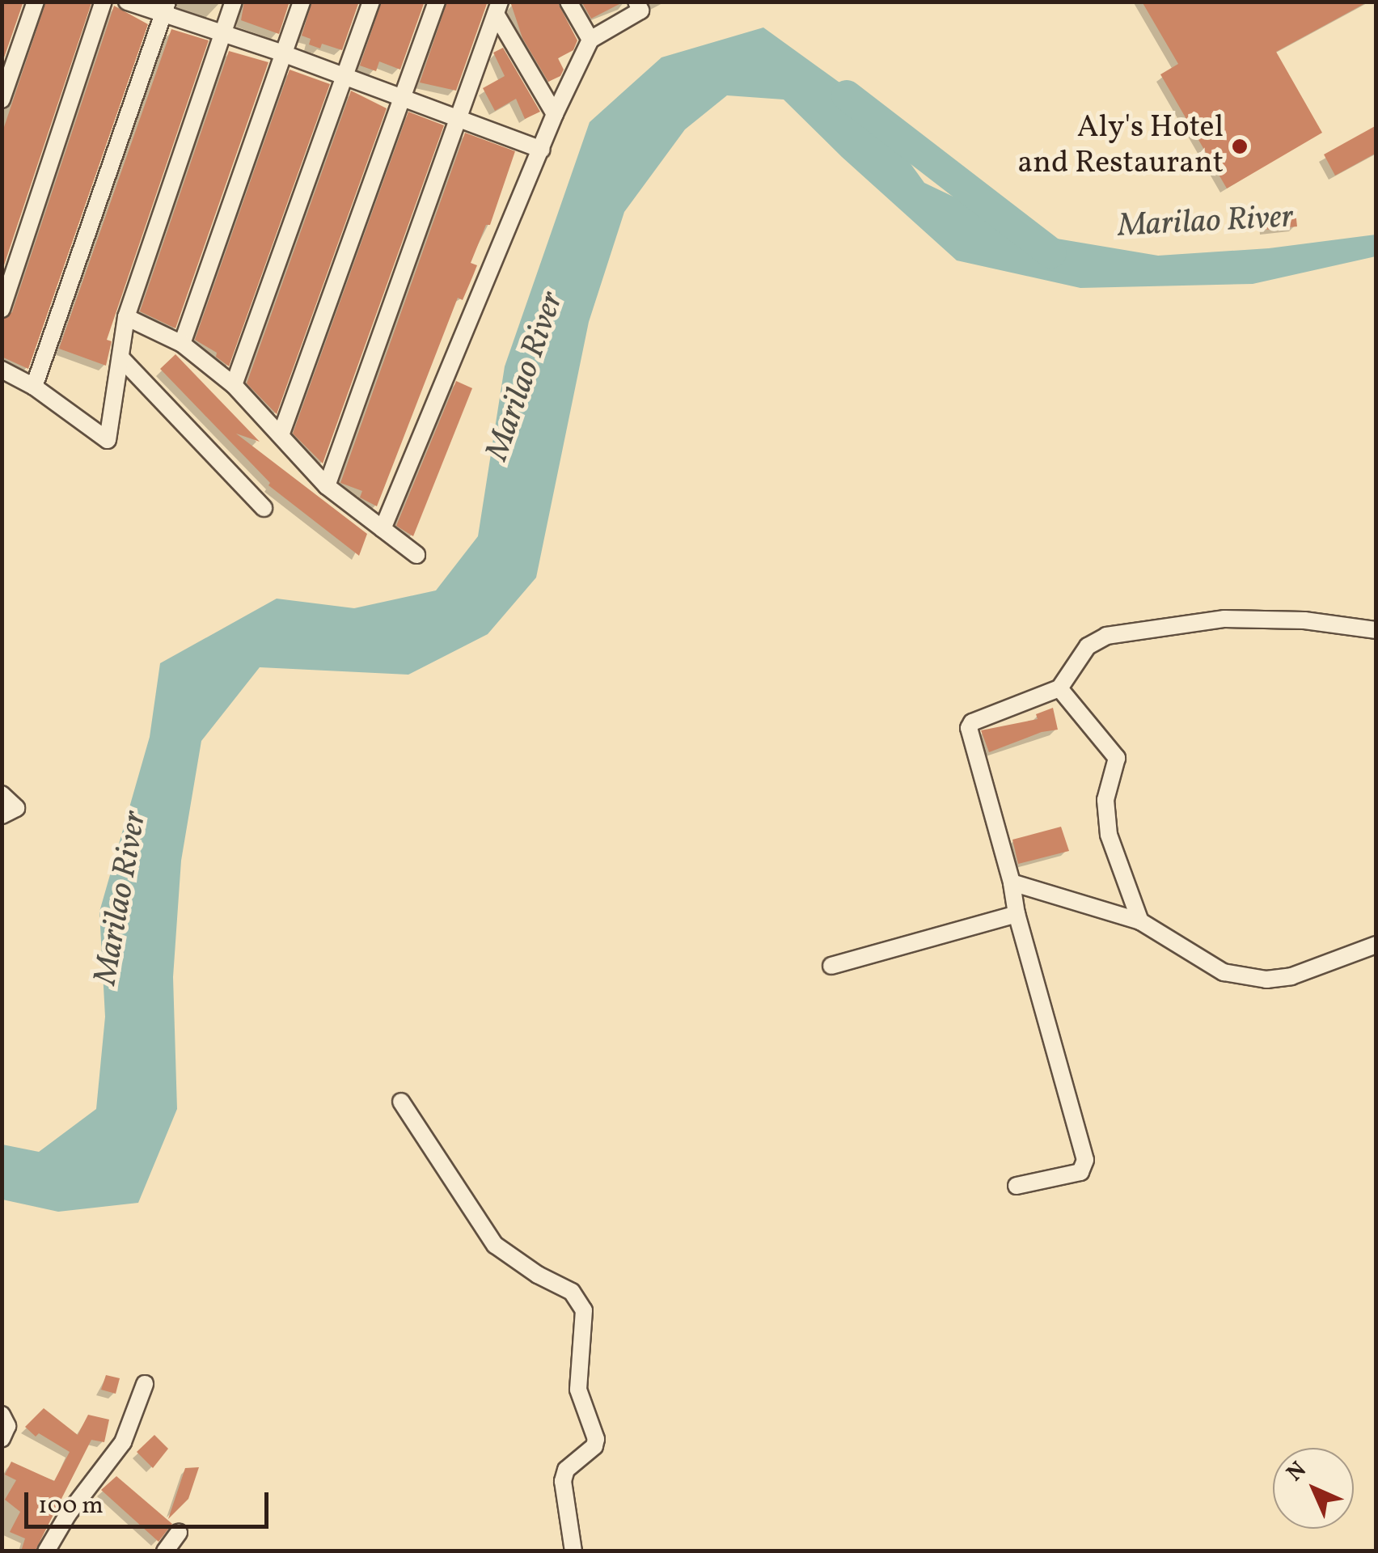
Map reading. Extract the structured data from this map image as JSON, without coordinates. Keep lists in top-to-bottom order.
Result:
{
  "water": ["Marilao River"],
  "places": ["Aly's Hotel and Restaurant"],
  "scale_bar": "100 m",
  "north": "top left"
}
